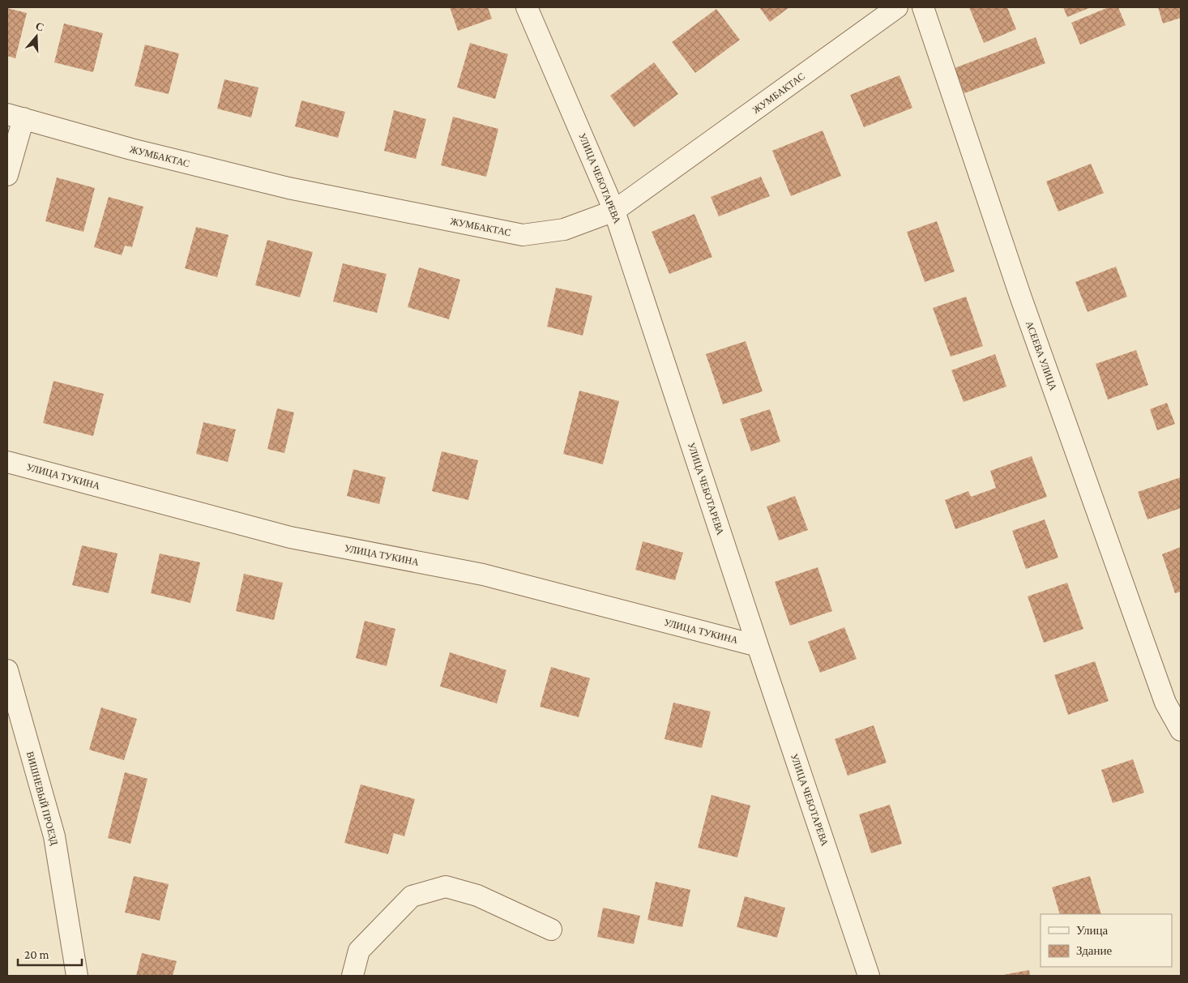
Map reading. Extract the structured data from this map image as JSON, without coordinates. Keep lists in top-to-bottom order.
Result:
{
  "streets": {
    "street": [
      "ЖУМБАКТАС",
      "УЛИЦА ЧЕБОТАРЕВА",
      "АСЕЕВА УЛИЦА",
      "УЛИЦА ТУКИНА",
      "ВИШНЕВЫЙ ПРОЕЗД"
    ]
  },
  "crossings": [
    ["ЖУМБАКТАС", "УЛИЦА ЧЕБОТАРЕВА"],
    ["УЛИЦА ЧЕБОТАРЕВА", "УЛИЦА ТУКИНА"]
  ],
  "legend": ["Улица", "Здание"],
  "scale_bar": "20 m",
  "north": "top"
}
